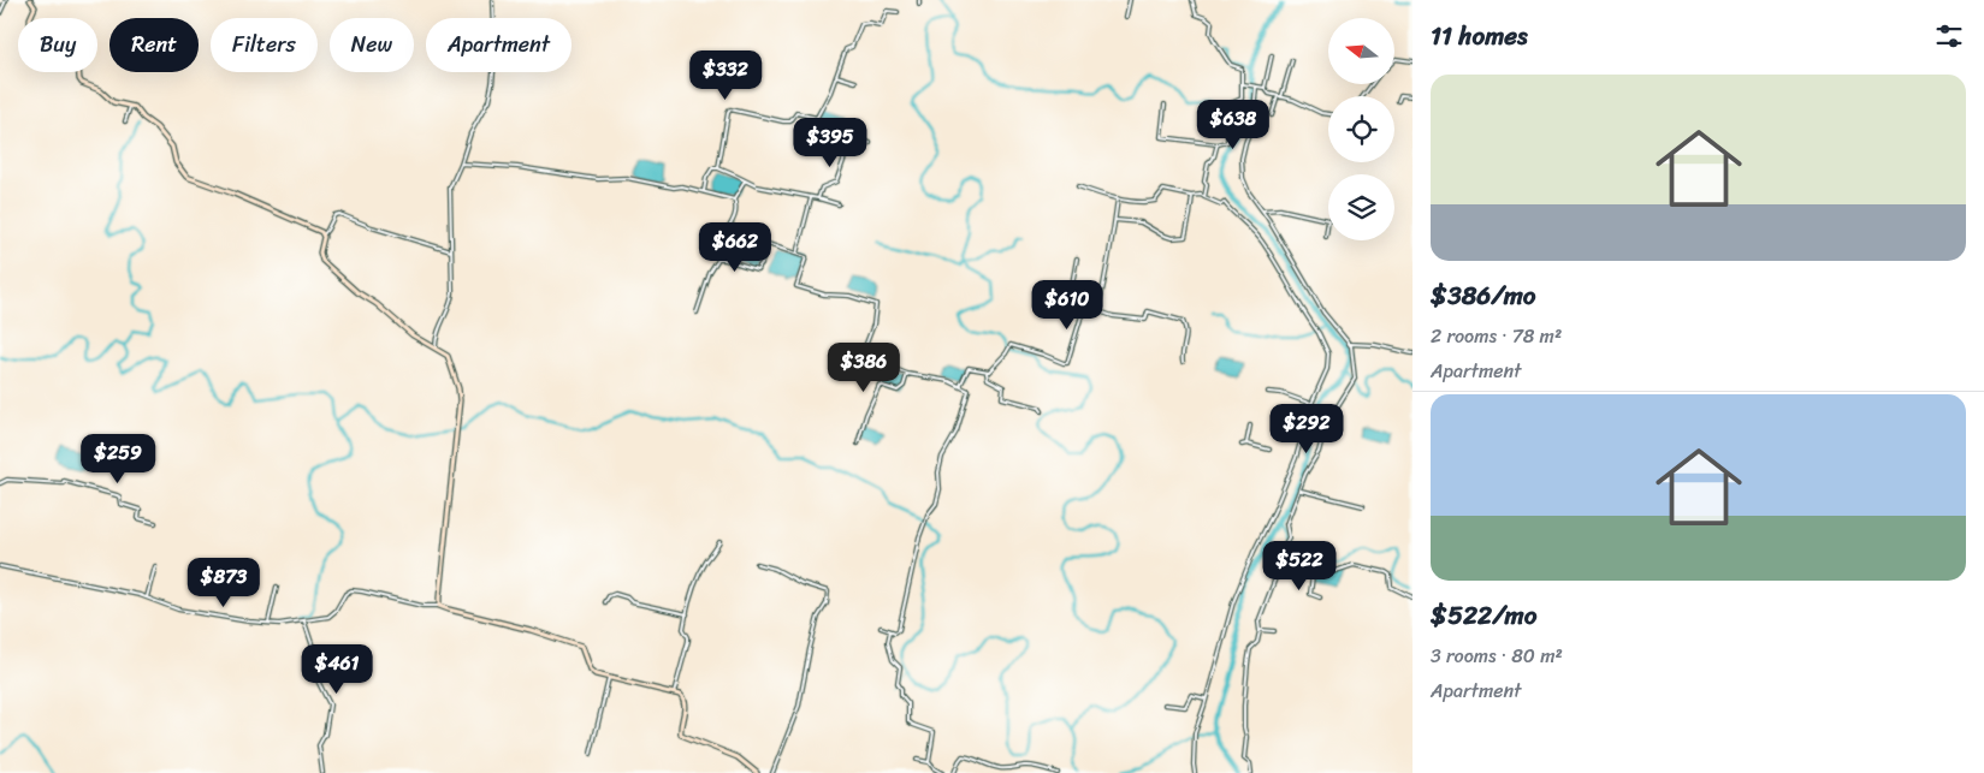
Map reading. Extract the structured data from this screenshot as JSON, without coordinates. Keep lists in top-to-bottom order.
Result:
{
  "north": "left",
  "page": {
    "heading": "11 homes",
    "chip": [
      "Buy",
      "Rent",
      "Filters",
      "New",
      "Apartment"
    ],
    "price": [
      "$332",
      "$638",
      "$395",
      "$662",
      "$610",
      "$386",
      "$292",
      "$259",
      "$522",
      "$873",
      "$461"
    ],
    "list": [
      {
        "name": "$386/mo",
        "note": "2 rooms · 78 m² · Apartment"
      },
      {
        "name": "$522/mo",
        "note": "3 rooms · 80 m² · Apartment"
      }
    ]
  }
}
